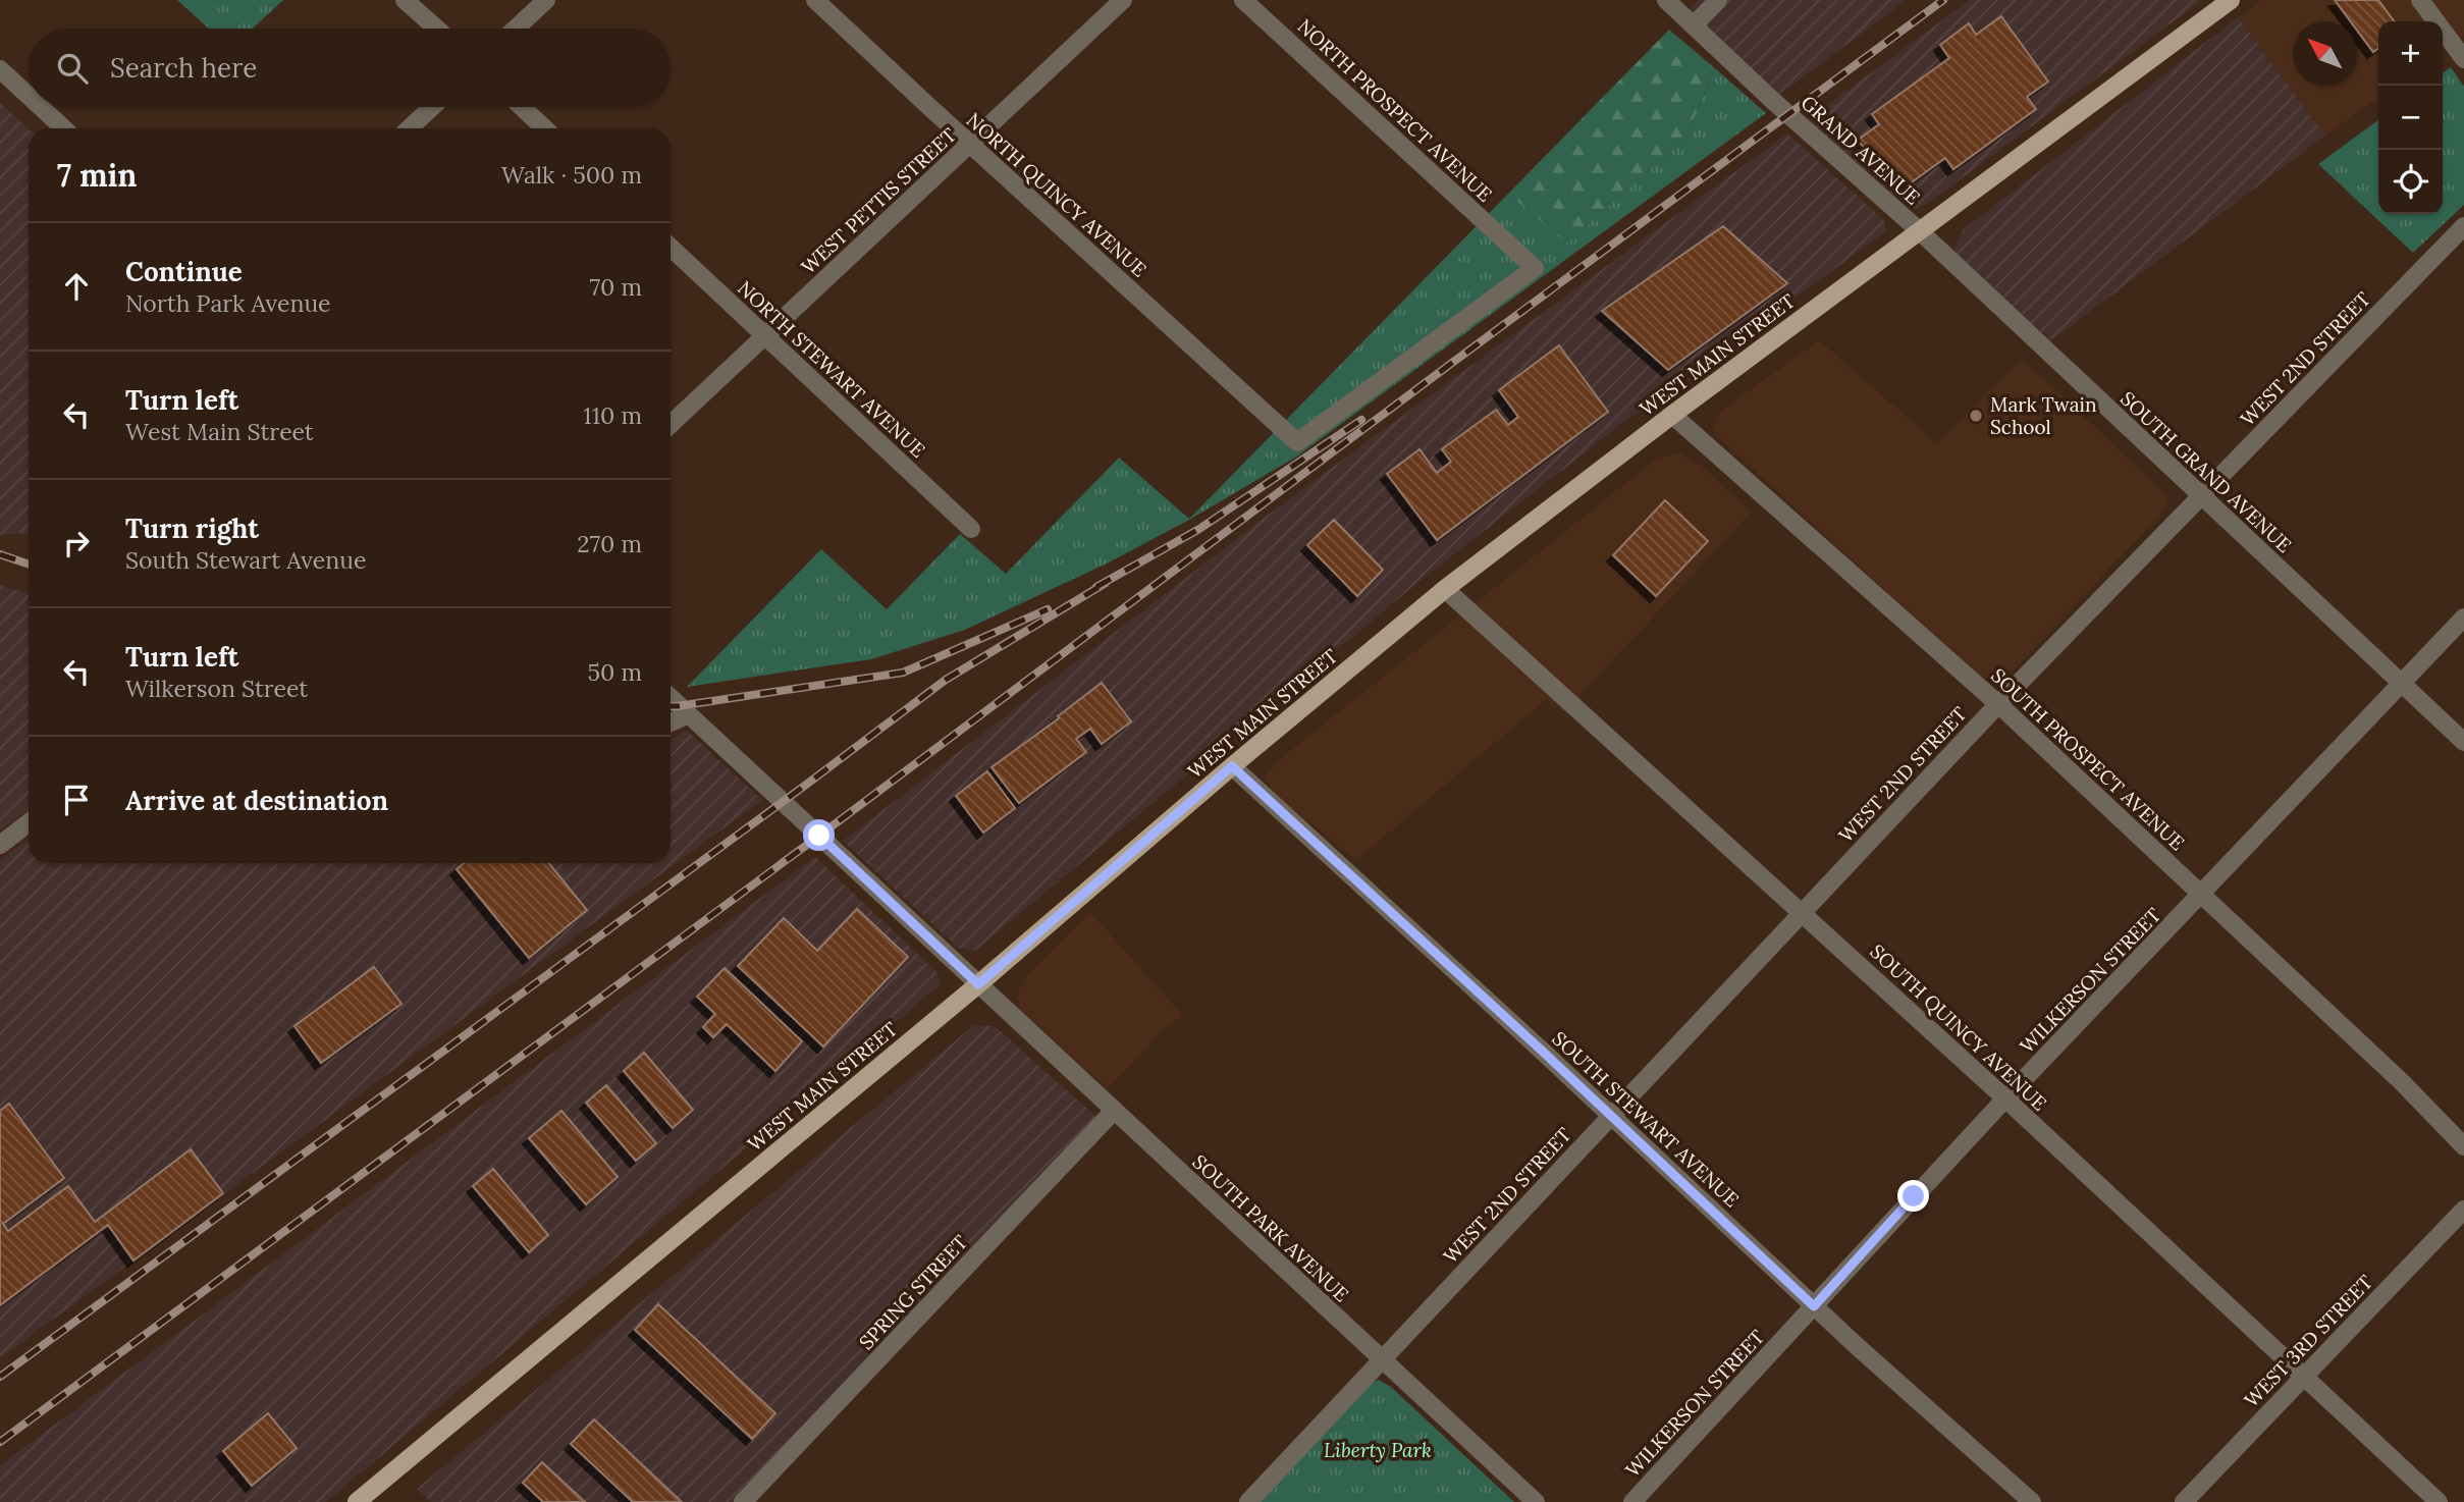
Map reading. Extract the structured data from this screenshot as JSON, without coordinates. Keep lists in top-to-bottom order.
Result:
{
  "streets": {
    "main road": ["WEST MAIN STREET"],
    "street": [
      "NORTH PROSPECT AVENUE",
      "GRAND AVENUE",
      "NORTH QUINCY AVENUE",
      "WEST PETTIS STREET",
      "WEST 2ND STREET",
      "NORTH STEWART AVENUE",
      "SOUTH GRAND AVENUE",
      "SOUTH PROSPECT AVENUE",
      "WILKERSON STREET",
      "SOUTH QUINCY AVENUE",
      "SOUTH STEWART AVENUE",
      "SOUTH PARK AVENUE",
      "SPRING STREET",
      "WEST 3RD STREET"
    ]
  },
  "crossings": [
    ["NORTH PROSPECT AVENUE", "NORTH QUINCY AVENUE"],
    ["GRAND AVENUE", "WEST MAIN STREET"],
    ["GRAND AVENUE", "SOUTH GRAND AVENUE"],
    ["NORTH QUINCY AVENUE", "WEST PETTIS STREET"],
    ["WEST PETTIS STREET", "NORTH STEWART AVENUE"],
    ["WEST MAIN STREET", "SOUTH GRAND AVENUE"],
    ["WEST MAIN STREET", "SOUTH PROSPECT AVENUE"],
    ["WEST MAIN STREET", "SOUTH QUINCY AVENUE"],
    ["WEST MAIN STREET", "SOUTH STEWART AVENUE"],
    ["WEST MAIN STREET", "SOUTH PARK AVENUE"],
    ["WEST 2ND STREET", "SOUTH GRAND AVENUE"],
    ["WEST 2ND STREET", "SOUTH PROSPECT AVENUE"],
    ["WEST 2ND STREET", "SOUTH QUINCY AVENUE"],
    ["WEST 2ND STREET", "SOUTH STEWART AVENUE"],
    ["WEST 2ND STREET", "SOUTH PARK AVENUE"],
    ["SOUTH GRAND AVENUE", "WILKERSON STREET"],
    ["SOUTH PROSPECT AVENUE", "WILKERSON STREET"],
    ["WILKERSON STREET", "SOUTH QUINCY AVENUE"],
    ["WILKERSON STREET", "SOUTH STEWART AVENUE"],
    ["SOUTH QUINCY AVENUE", "WEST 3RD STREET"],
    ["SOUTH PARK AVENUE", "SPRING STREET"]
  ],
  "parks": ["Liberty Park"],
  "places": ["Mark Twain School"],
  "north": "top left",
  "page": {
    "map_buttons": ["+", "−"],
    "search": "Search here",
    "heading": ["7 min", "Walk · 500 m"],
    "list": [
      ["Continue", "North Park Avenue", "70 m"],
      ["Turn left", "West Main Street", "110 m"],
      ["Turn right", "South Stewart Avenue", "270 m"],
      ["Turn left", "Wilkerson Street", "50 m"],
      "Arrive at destination"
    ]
  }
}
